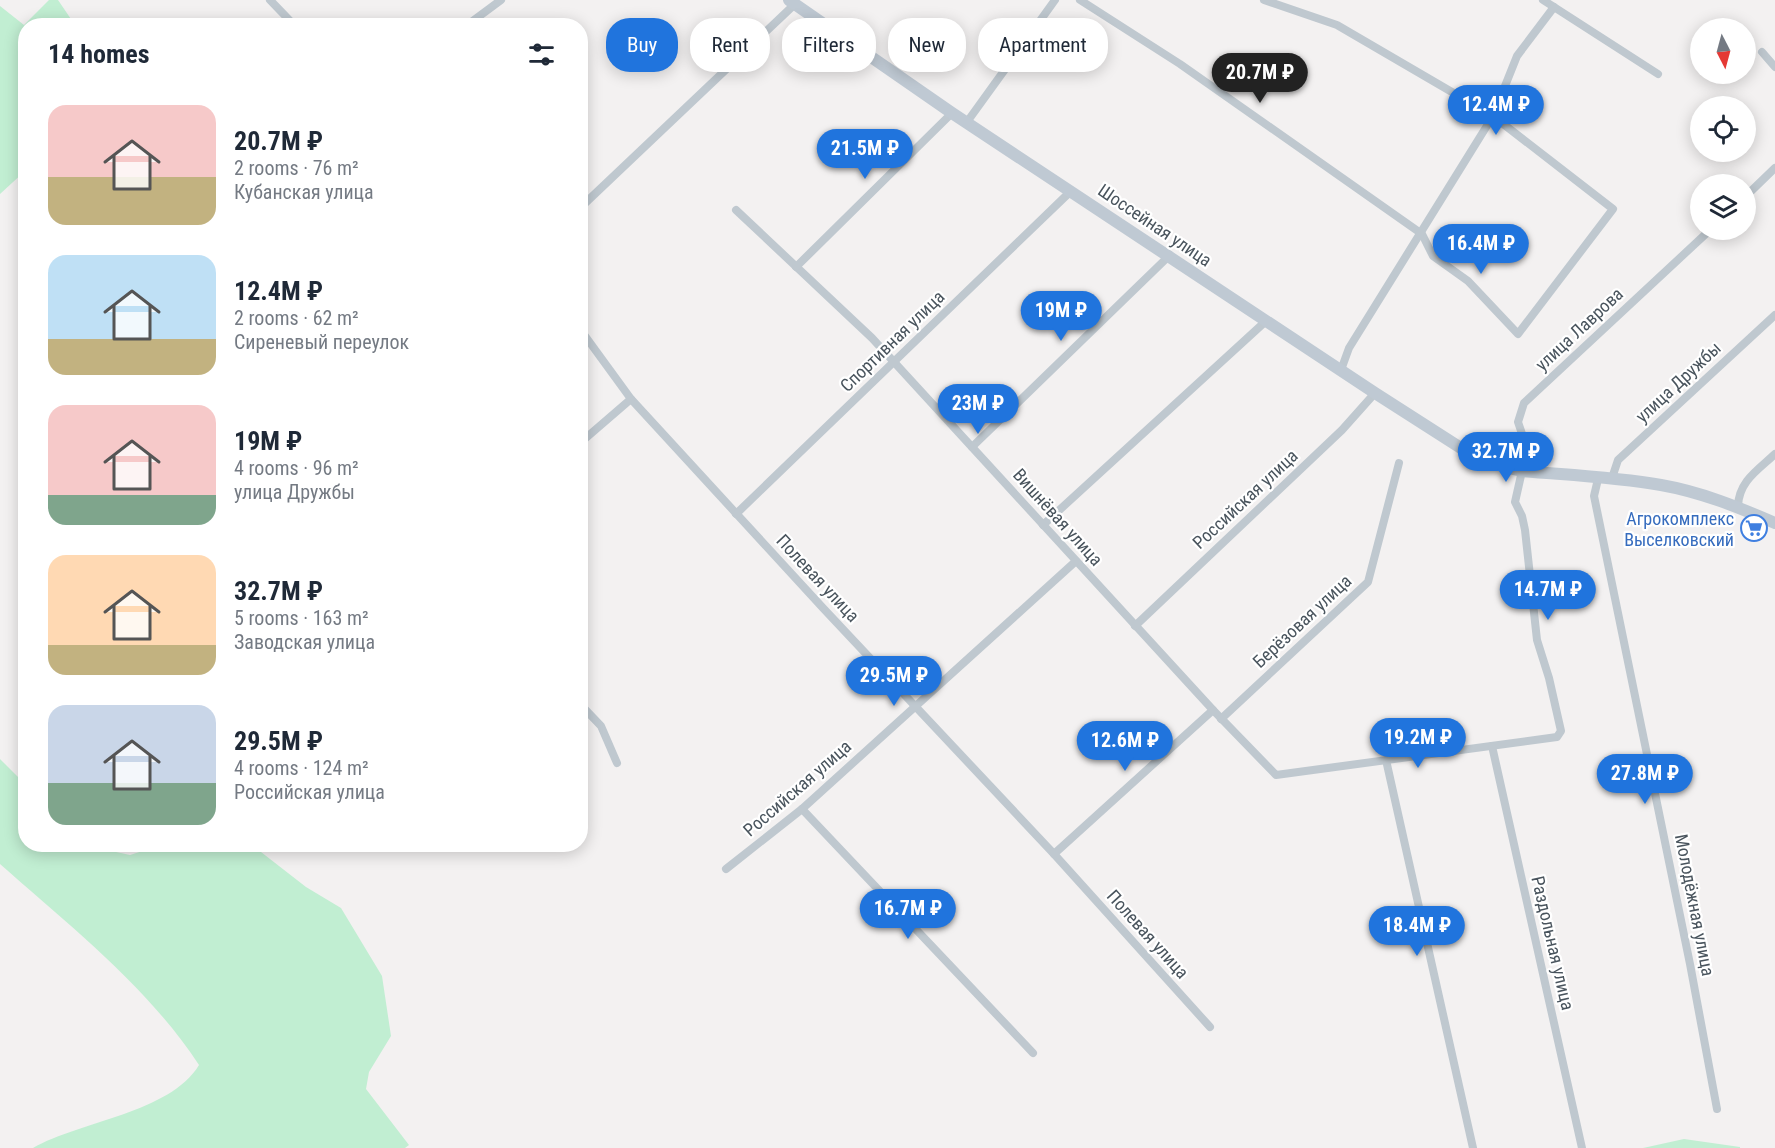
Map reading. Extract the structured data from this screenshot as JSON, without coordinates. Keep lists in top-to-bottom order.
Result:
{
  "streets": {
    "main road": ["Шоссейная улица"],
    "street": [
      "улица Лаврова",
      "Спортивная улица",
      "улица Дружбы",
      "Российская улица",
      "Вишнёвая улица",
      "Полевая улица",
      "Берёзовая улица",
      "Молодёжная улица",
      "Раздольная улица"
    ]
  },
  "crossings": [
    ["Шоссейная улица", "улица Лаврова"],
    ["Шоссейная улица", "Спортивная улица"],
    ["Шоссейная улица", "улица Дружбы"],
    ["Шоссейная улица", "Российская улица"],
    ["Шоссейная улица", "Молодёжная улица"],
    ["Спортивная улица", "Вишнёвая улица"],
    ["Спортивная улица", "Полевая улица"],
    ["Российская улица", "Вишнёвая улица"],
    ["Российская улица", "Полевая улица"],
    ["Вишнёвая улица", "Берёзовая улица"]
  ],
  "places": {
    "supermarket": ["Агрокомплекс Выселковский"]
  },
  "north": "bottom",
  "page": {
    "chip": [
      "Buy",
      "Rent",
      "Filters",
      "New",
      "Apartment"
    ],
    "heading": "14 homes",
    "price": [
      "20.7M ₽",
      "12.4M ₽",
      "21.5M ₽",
      "16.4M ₽",
      "19M ₽",
      "23M ₽",
      "32.7M ₽",
      "14.7M ₽",
      "29.5M ₽",
      "19.2M ₽",
      "12.6M ₽",
      "27.8M ₽",
      "16.7M ₽",
      "18.4M ₽"
    ],
    "list": [
      {
        "name": "20.7M ₽",
        "note": "2 rooms · 76 m² · Кубанская улица"
      },
      {
        "name": "12.4M ₽",
        "note": "2 rooms · 62 m² · Сиреневый переулок"
      },
      {
        "name": "19M ₽",
        "note": "4 rooms · 96 m² · улица Дружбы"
      },
      {
        "name": "32.7M ₽",
        "note": "5 rooms · 163 m² · Заводская улица"
      },
      {
        "name": "29.5M ₽",
        "note": "4 rooms · 124 m² · Российская улица"
      }
    ]
  }
}
